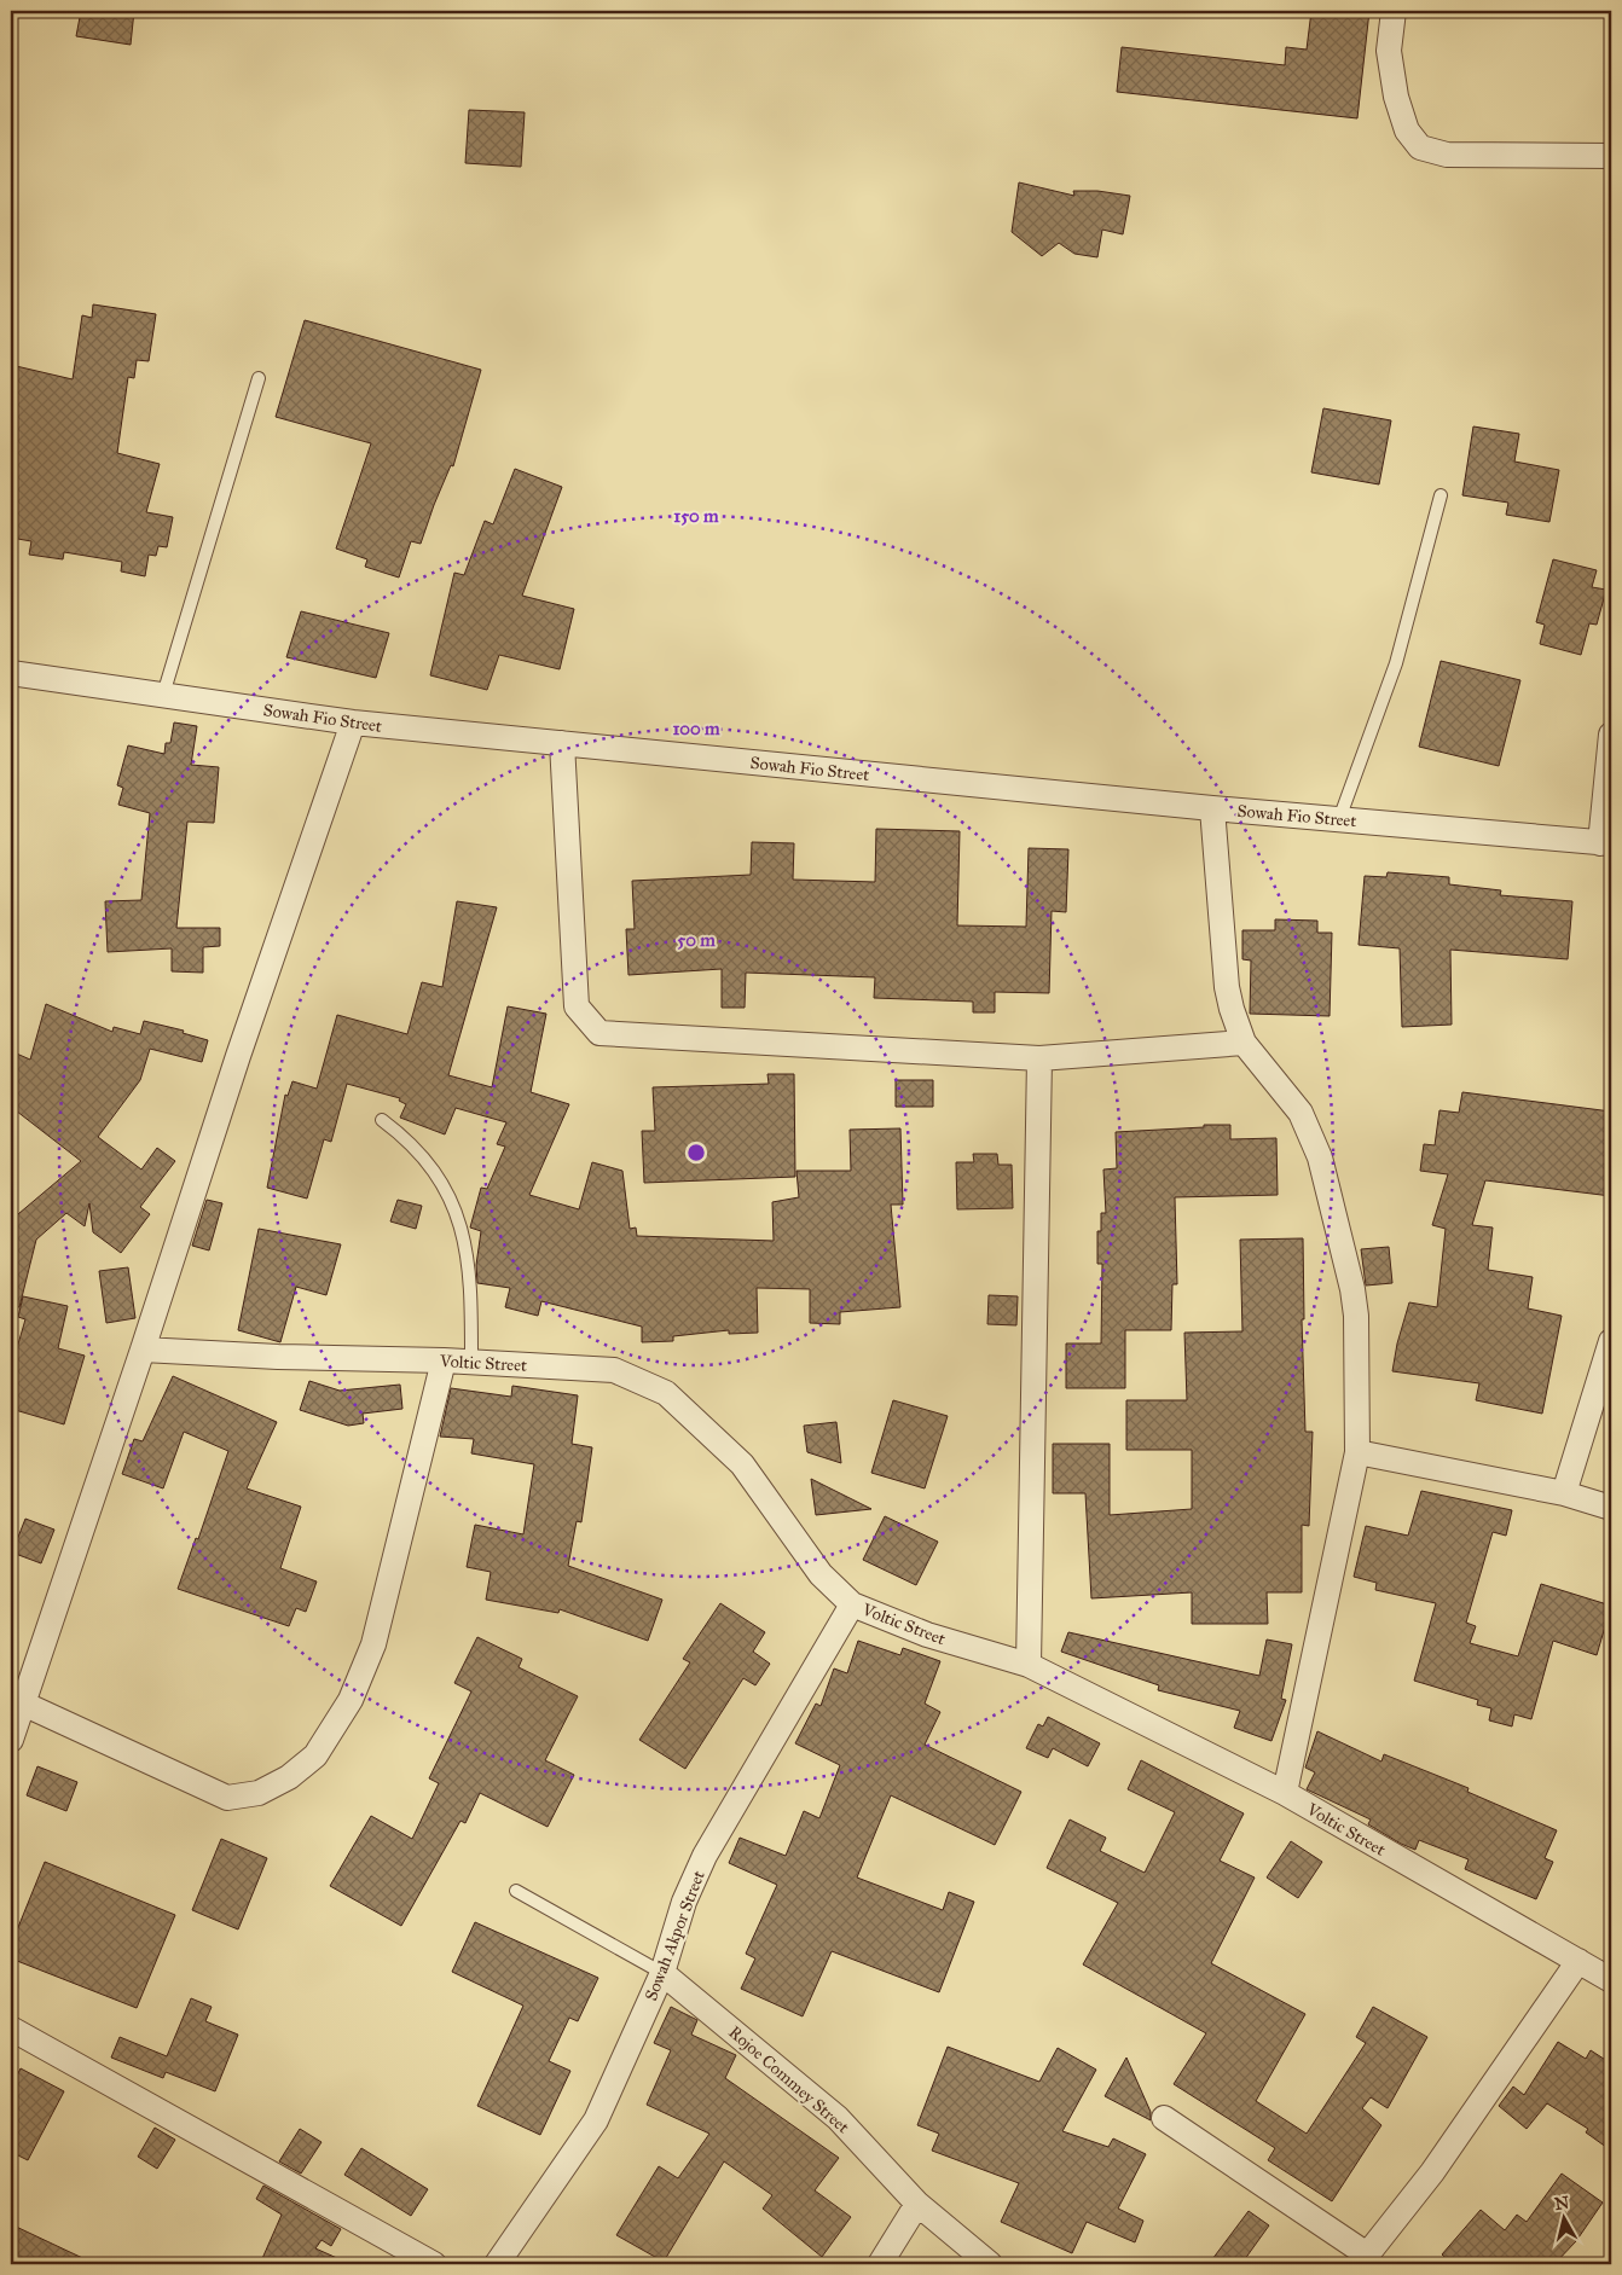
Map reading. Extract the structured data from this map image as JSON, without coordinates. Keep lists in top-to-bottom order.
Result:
{
  "streets": {
    "street": [
      "Sowah Fio Street",
      "Voltic Street",
      "Sowah Akpor Street",
      "Rojoe Commey Street"
    ]
  },
  "crossings": [
    ["Voltic Street", "Sowah Akpor Street"],
    ["Sowah Akpor Street", "Rojoe Commey Street"]
  ],
  "north": "top",
  "rings": ["150 m", "100 m", "50 m"]
}
